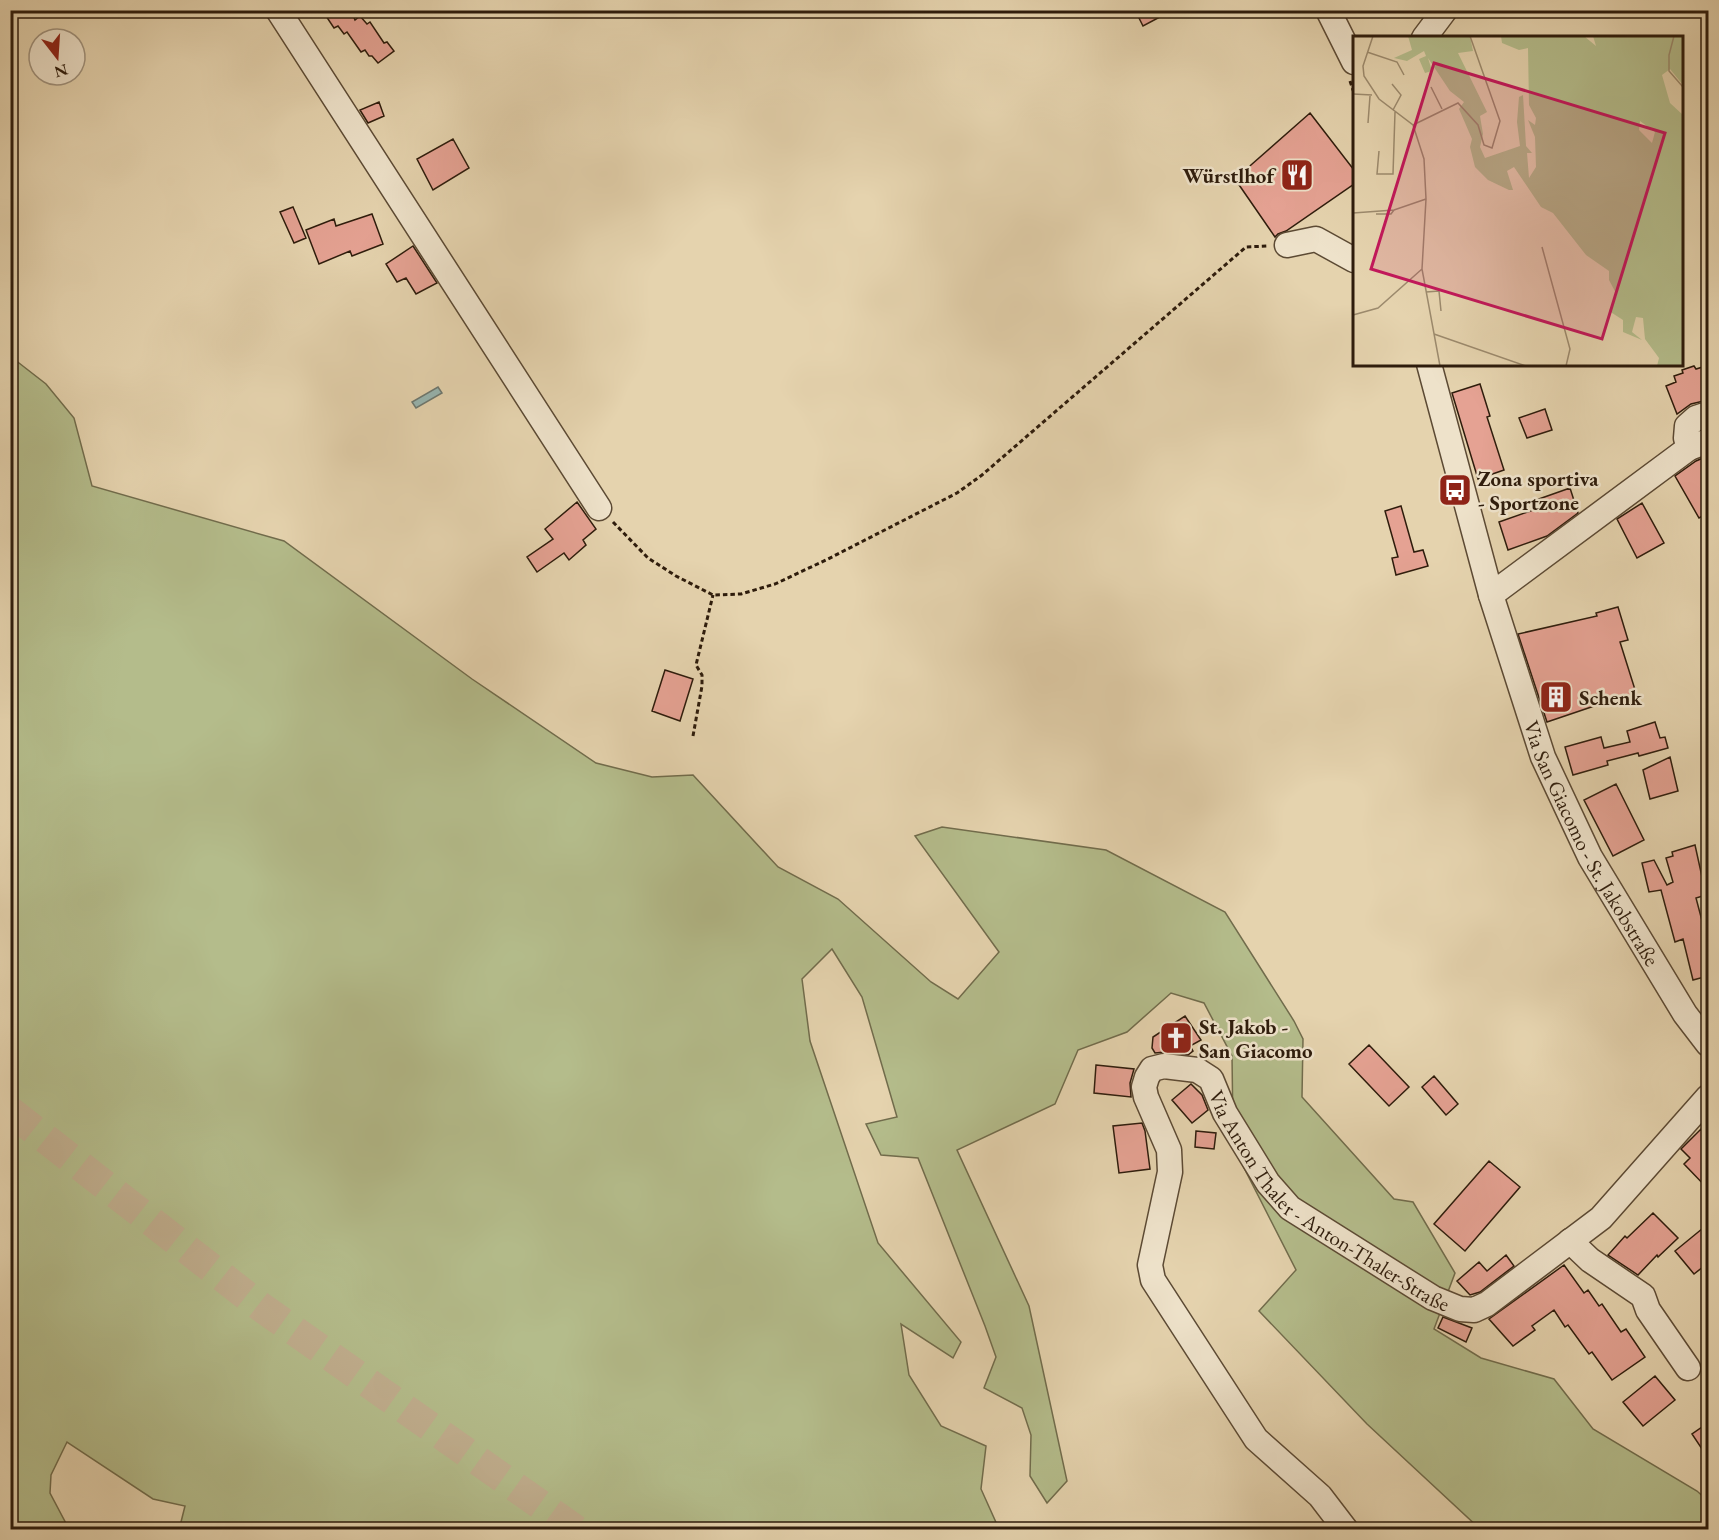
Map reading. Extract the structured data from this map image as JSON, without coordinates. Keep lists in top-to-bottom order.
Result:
{
  "streets": {
    "street": ["Via San Giacomo - St. Jakobstraße", "Via Anton Thaler - Anton-Thaler-Straße"]
  },
  "places": {
    "restaurant": ["Würstlhof"],
    "bus stop": ["Zona sportiva - Sportzone"],
    "building": ["Schenk"],
    "church": ["St. Jakob - San Giacomo"]
  },
  "north": "bottom"
}
